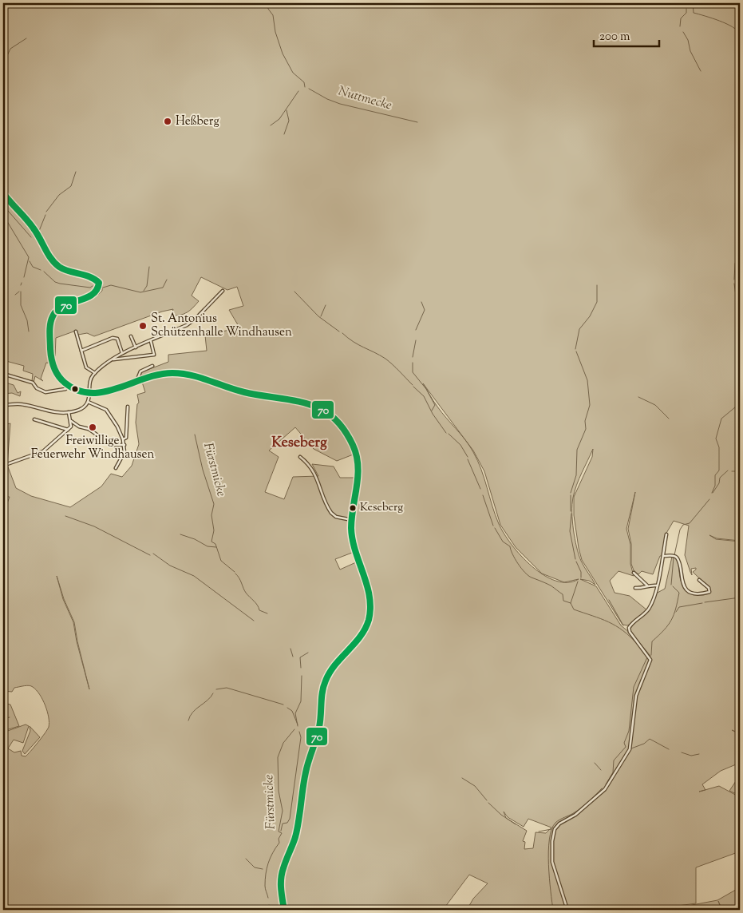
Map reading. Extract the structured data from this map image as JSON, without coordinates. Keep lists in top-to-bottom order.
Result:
{
  "districts": ["Keseberg"],
  "water": ["Nuttmecke", "Fürstmicke"],
  "places": [
    "Heßberg",
    "St. Antonius Schützenhalle Windhausen",
    "Freiwillige Feuerwehr Windhausen",
    "Keseberg"
  ],
  "lines": ["transit line 70"],
  "scale_bar": "200 m"
}
